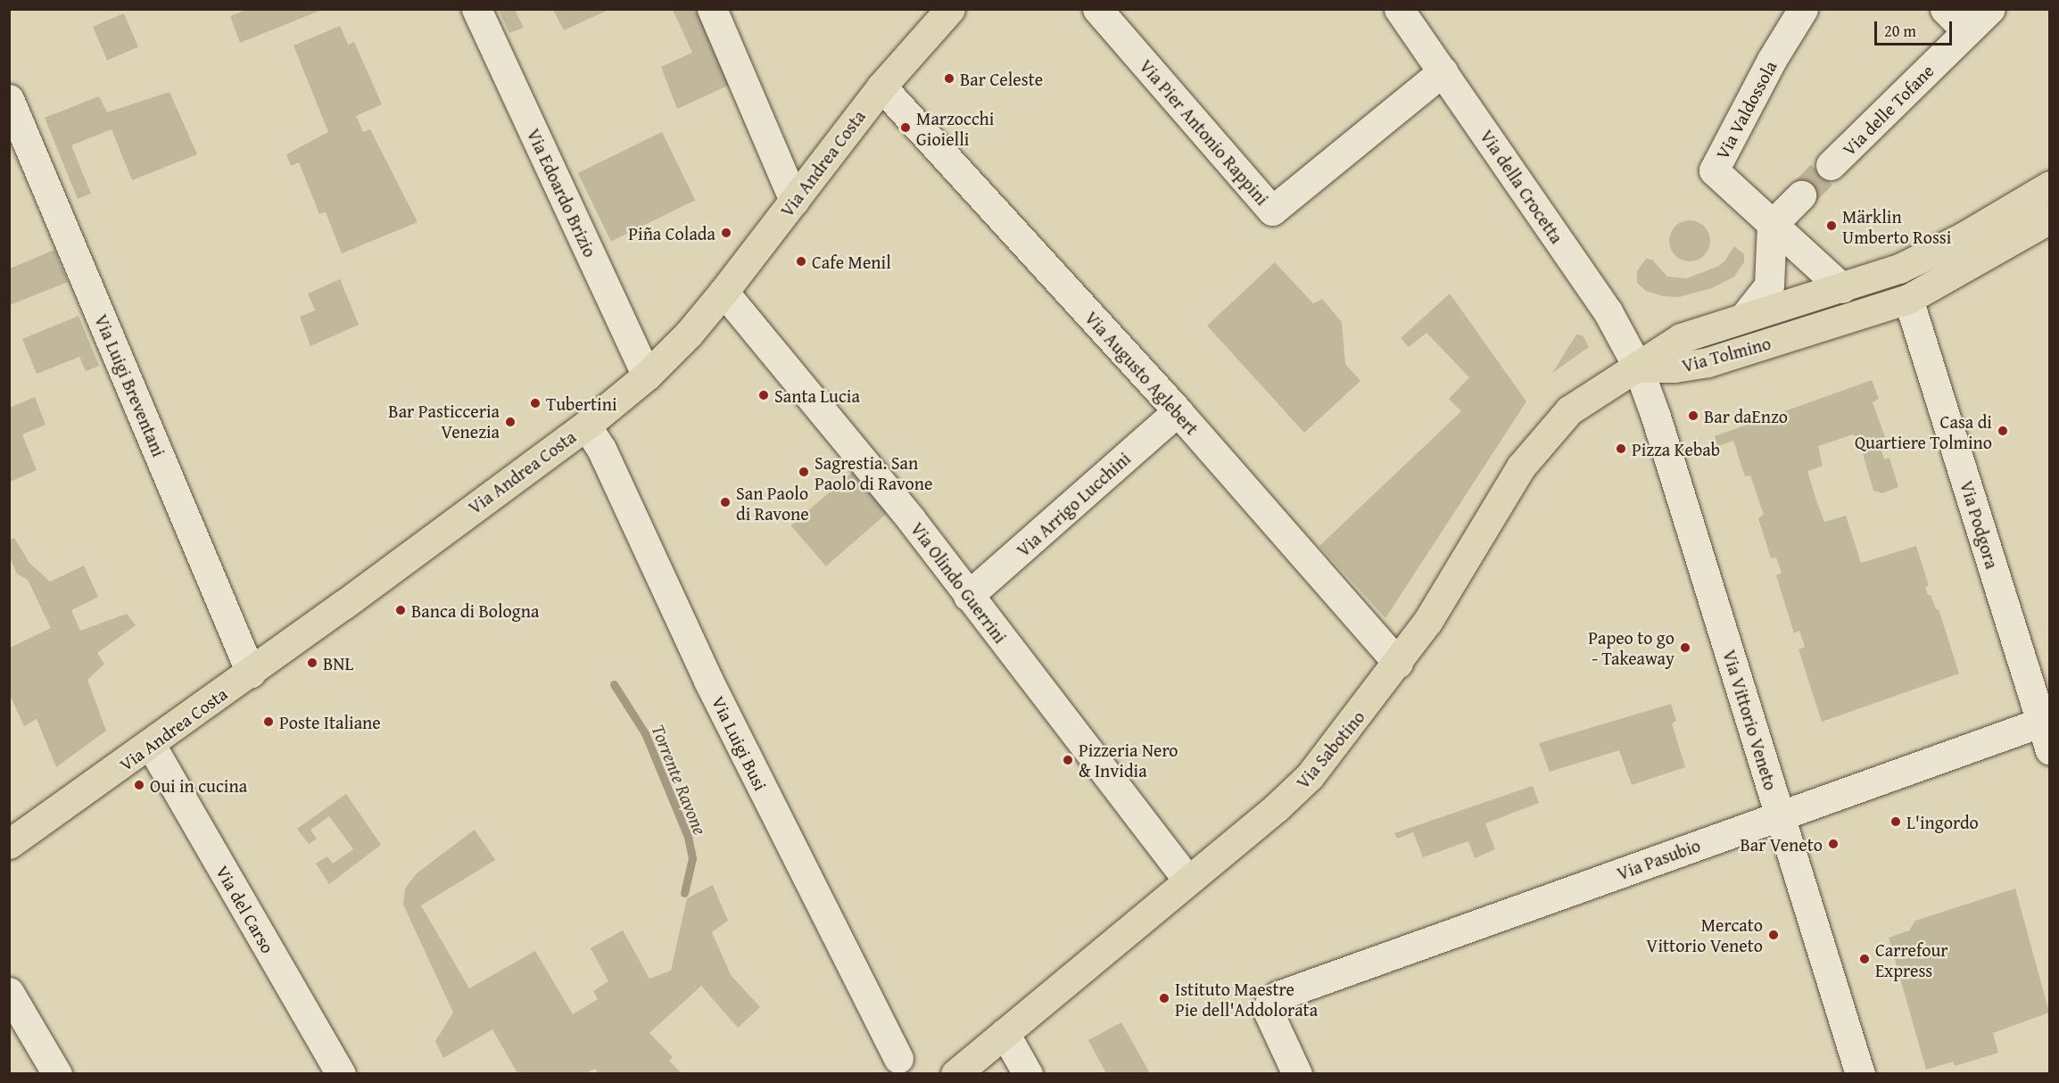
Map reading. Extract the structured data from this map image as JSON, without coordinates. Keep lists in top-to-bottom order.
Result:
{
  "streets": {
    "main road": ["Via Andrea Costa", "Via Tolmino", "Via Sabotino"],
    "street": [
      "Via Valdossola",
      "Via delle Tofane",
      "Via Pier Antonio Rappini",
      "Via della Crocetta",
      "Via Edoardo Brizio",
      "Via Augusto Aglebert",
      "Via Luigi Breventani",
      "Via Arrigo Lucchini",
      "Via Podgora",
      "Via Olindo Guerrini",
      "Via Vittorio Veneto",
      "Via Luigi Busi",
      "Via Pasubio",
      "Via del Carso"
    ]
  },
  "crossings": [
    ["Via Valdossola", "Via Tolmino"],
    ["Via Pier Antonio Rappini", "Via della Crocetta"],
    ["Via Andrea Costa", "Via Edoardo Brizio"],
    ["Via Andrea Costa", "Via Augusto Aglebert"],
    ["Via Andrea Costa", "Via Luigi Breventani"],
    ["Via Andrea Costa", "Via Olindo Guerrini"],
    ["Via Andrea Costa", "Via Luigi Busi"],
    ["Via Andrea Costa", "Via del Carso"],
    ["Via della Crocetta", "Via Tolmino"],
    ["Via della Crocetta", "Via Vittorio Veneto"],
    ["Via della Crocetta", "Via Sabotino"],
    ["Via Tolmino", "Via Podgora"],
    ["Via Tolmino", "Via Vittorio Veneto"],
    ["Via Tolmino", "Via Sabotino"],
    ["Via Augusto Aglebert", "Via Arrigo Lucchini"],
    ["Via Augusto Aglebert", "Via Sabotino"],
    ["Via Arrigo Lucchini", "Via Olindo Guerrini"],
    ["Via Podgora", "Via Pasubio"],
    ["Via Olindo Guerrini", "Via Sabotino"],
    ["Via Vittorio Veneto", "Via Sabotino"],
    ["Via Vittorio Veneto", "Via Pasubio"]
  ],
  "water": ["Torrente Ravone"],
  "places": [
    "Bar Celeste",
    "Marzocchi Gioielli",
    "Märklin Umberto Rossi",
    "Piña Colada",
    "Cafe Menil",
    "Santa Lucia",
    "Tubertini",
    "Bar daEnzo",
    "Bar Pasticceria Venezia",
    "Casa di Quartiere Tolmino",
    "Pizza Kebab",
    "Sagrestia. San Paolo di Ravone",
    "San Paolo di Ravone",
    "Banca di Bologna",
    "Papeo to go - Takeaway",
    "BNL",
    "Poste Italiane",
    "Pizzeria Nero & Invidia",
    "Oui in cucina",
    "L'ingordo",
    "Bar Veneto",
    "Mercato Vittorio Veneto",
    "Carrefour Express",
    "Istituto Maestre Pie dell'Addolorata"
  ],
  "scale_bar": "20 m"
}
